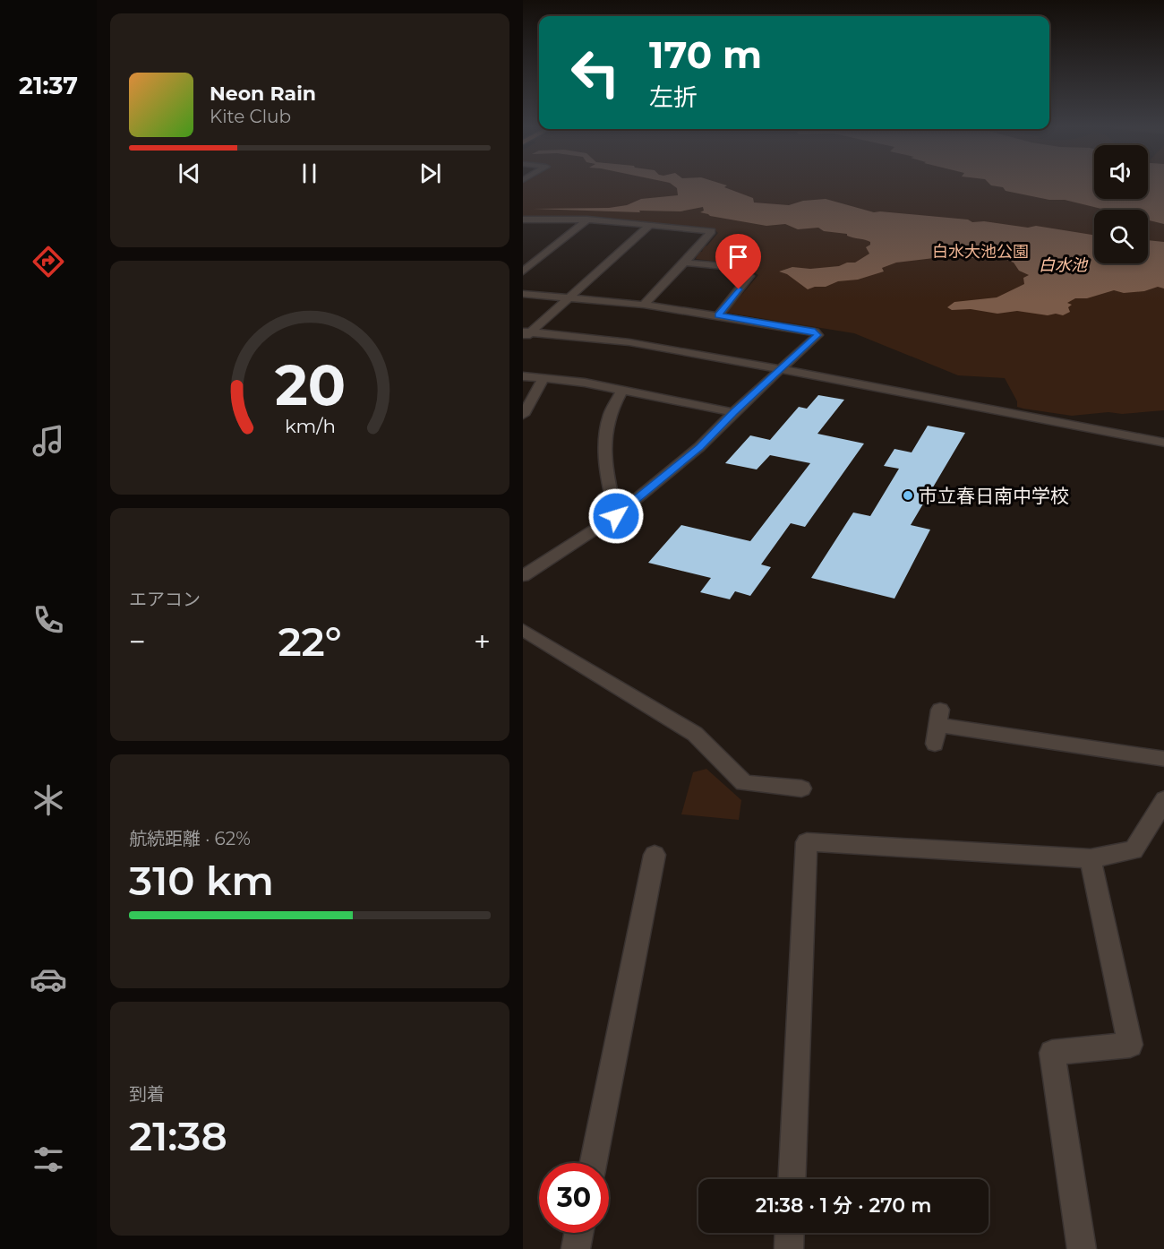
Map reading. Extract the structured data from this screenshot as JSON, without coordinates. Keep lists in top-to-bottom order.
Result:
{
  "water": ["白水池"],
  "parks": ["白水大池公園"],
  "places": ["市立春日南中学校"],
  "page": {
    "tabs": "21:37",
    "turn": ["170 m", "左折"],
    "song": ["Neon Rain", "Kite Club"],
    "tile": [
      "エアコン",
      ["航続距離 · 62%", "310 km"],
      ["到着", "21:38"]
    ],
    "heat": ["−", "22°", "+"],
    "limit": "30",
    "trip": "21:38 · 1 分 · 270 m",
    "gauge": ["20", "km/h"]
  }
}
